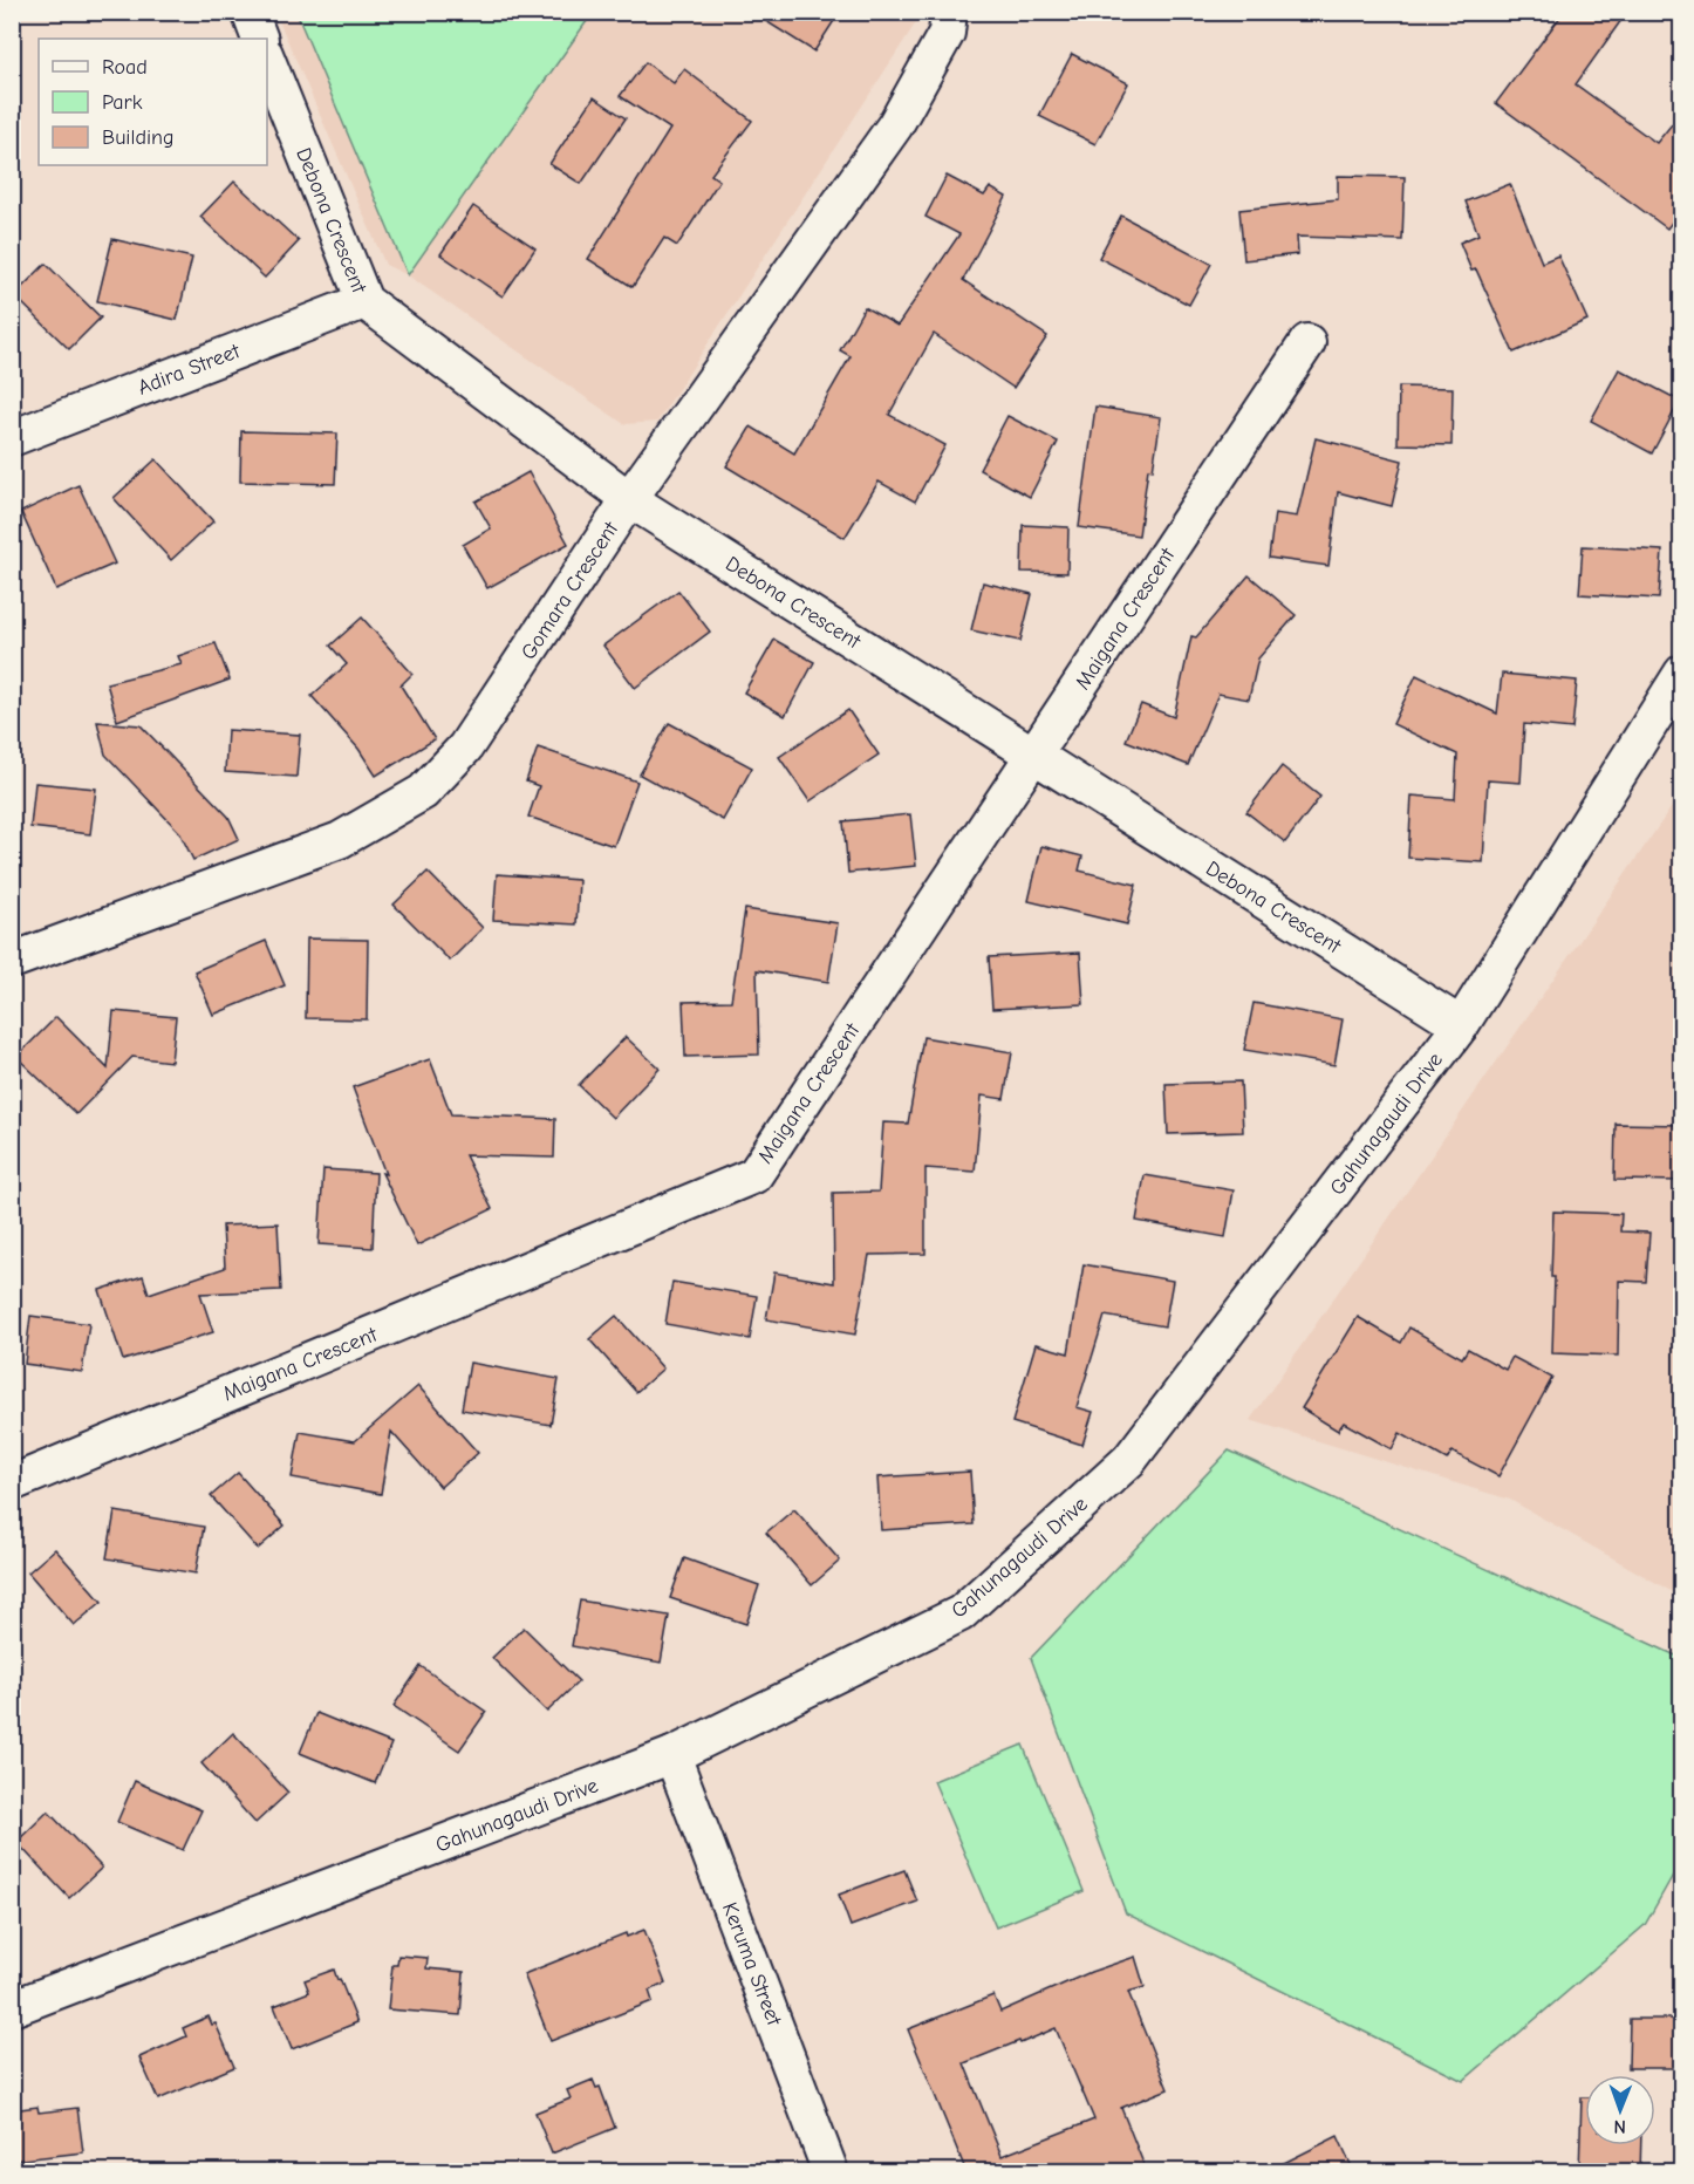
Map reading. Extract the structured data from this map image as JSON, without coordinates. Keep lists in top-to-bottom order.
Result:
{
  "streets": {
    "street": [
      "Debona Crescent",
      "Adira Street",
      "Gomara Crescent",
      "Maigana Crescent",
      "Gahunagaudi Drive",
      "Keruma Street"
    ]
  },
  "crossings": [
    ["Debona Crescent", "Adira Street"],
    ["Debona Crescent", "Gomara Crescent"],
    ["Debona Crescent", "Maigana Crescent"],
    ["Debona Crescent", "Gahunagaudi Drive"],
    ["Gahunagaudi Drive", "Keruma Street"]
  ],
  "legend": ["Road", "Park", "Building"],
  "north": "bottom"
}
